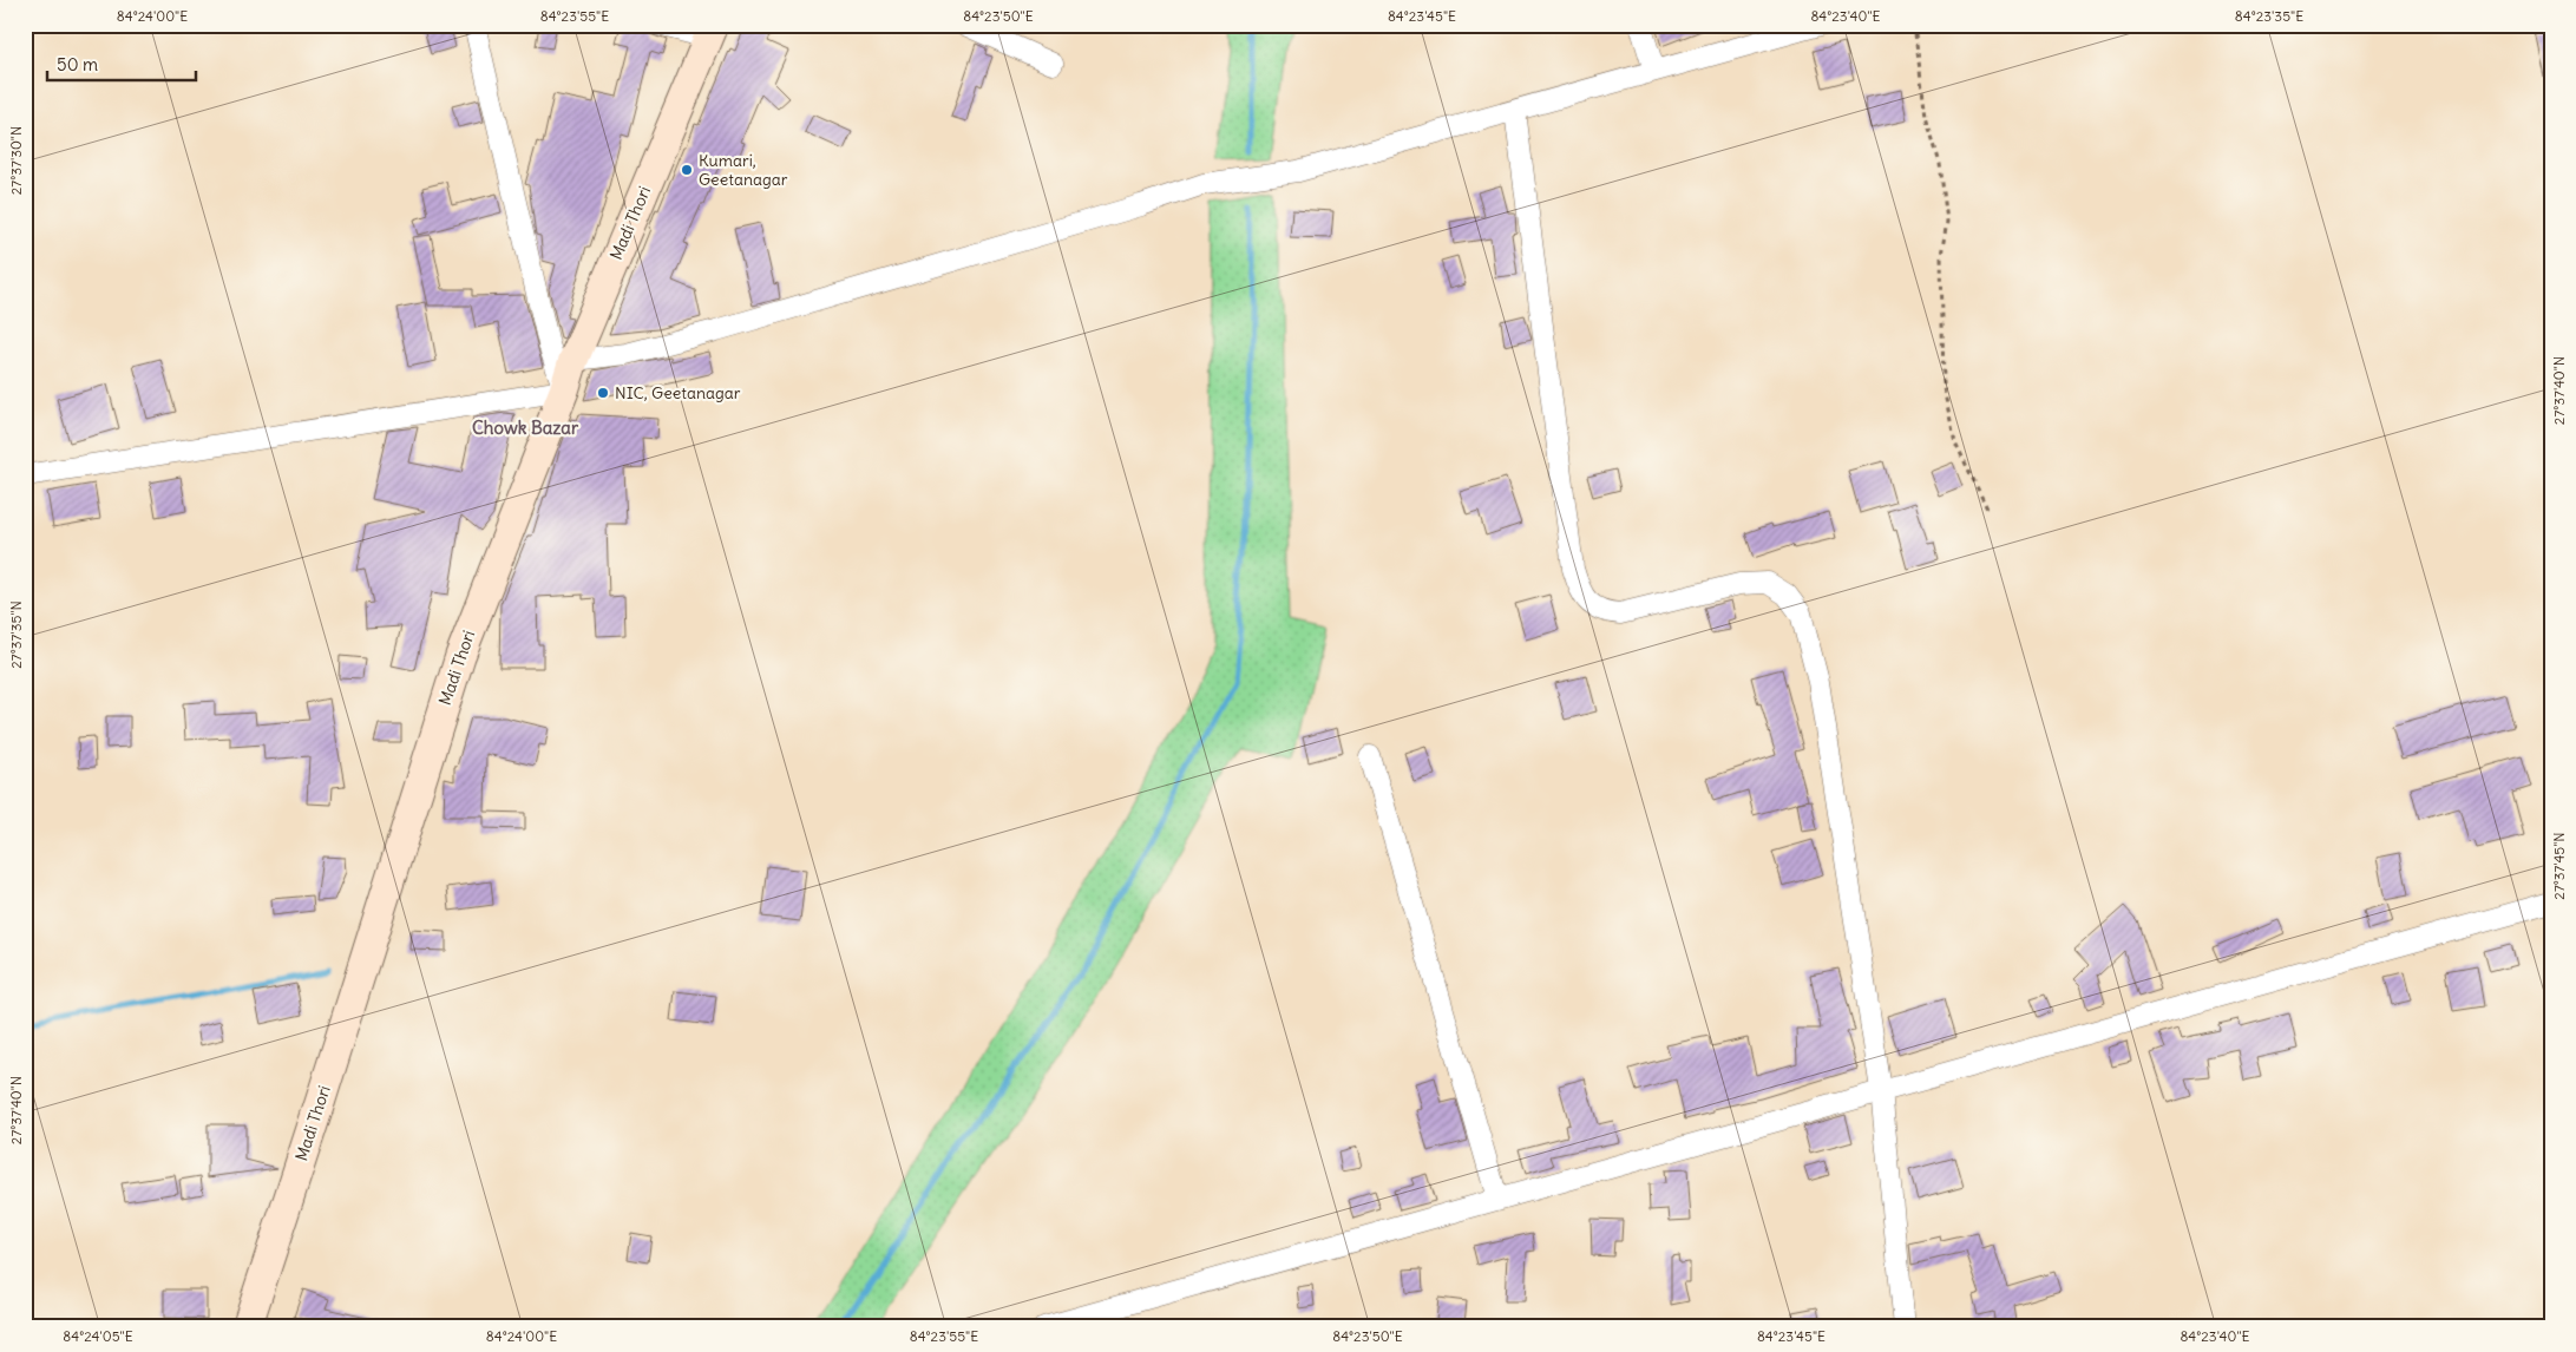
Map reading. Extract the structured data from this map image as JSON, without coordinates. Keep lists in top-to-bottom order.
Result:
{
  "streets": {
    "main road": ["Madi Thori"]
  },
  "districts": ["Chowk Bazar"],
  "places": ["Kumari, Geetanagar", "NIC, Geetanagar"],
  "scale_bar": "50 m",
  "coordinates": [
    "84°24'00\"E",
    "84°23'55\"E",
    "84°23'50\"E",
    "84°23'45\"E",
    "84°23'40\"E",
    "84°23'35\"E",
    "27°37'30\"N",
    "27°37'40\"N",
    "27°37'35\"N",
    "27°37'45\"N",
    "84°24'05\"E"
  ]
}
